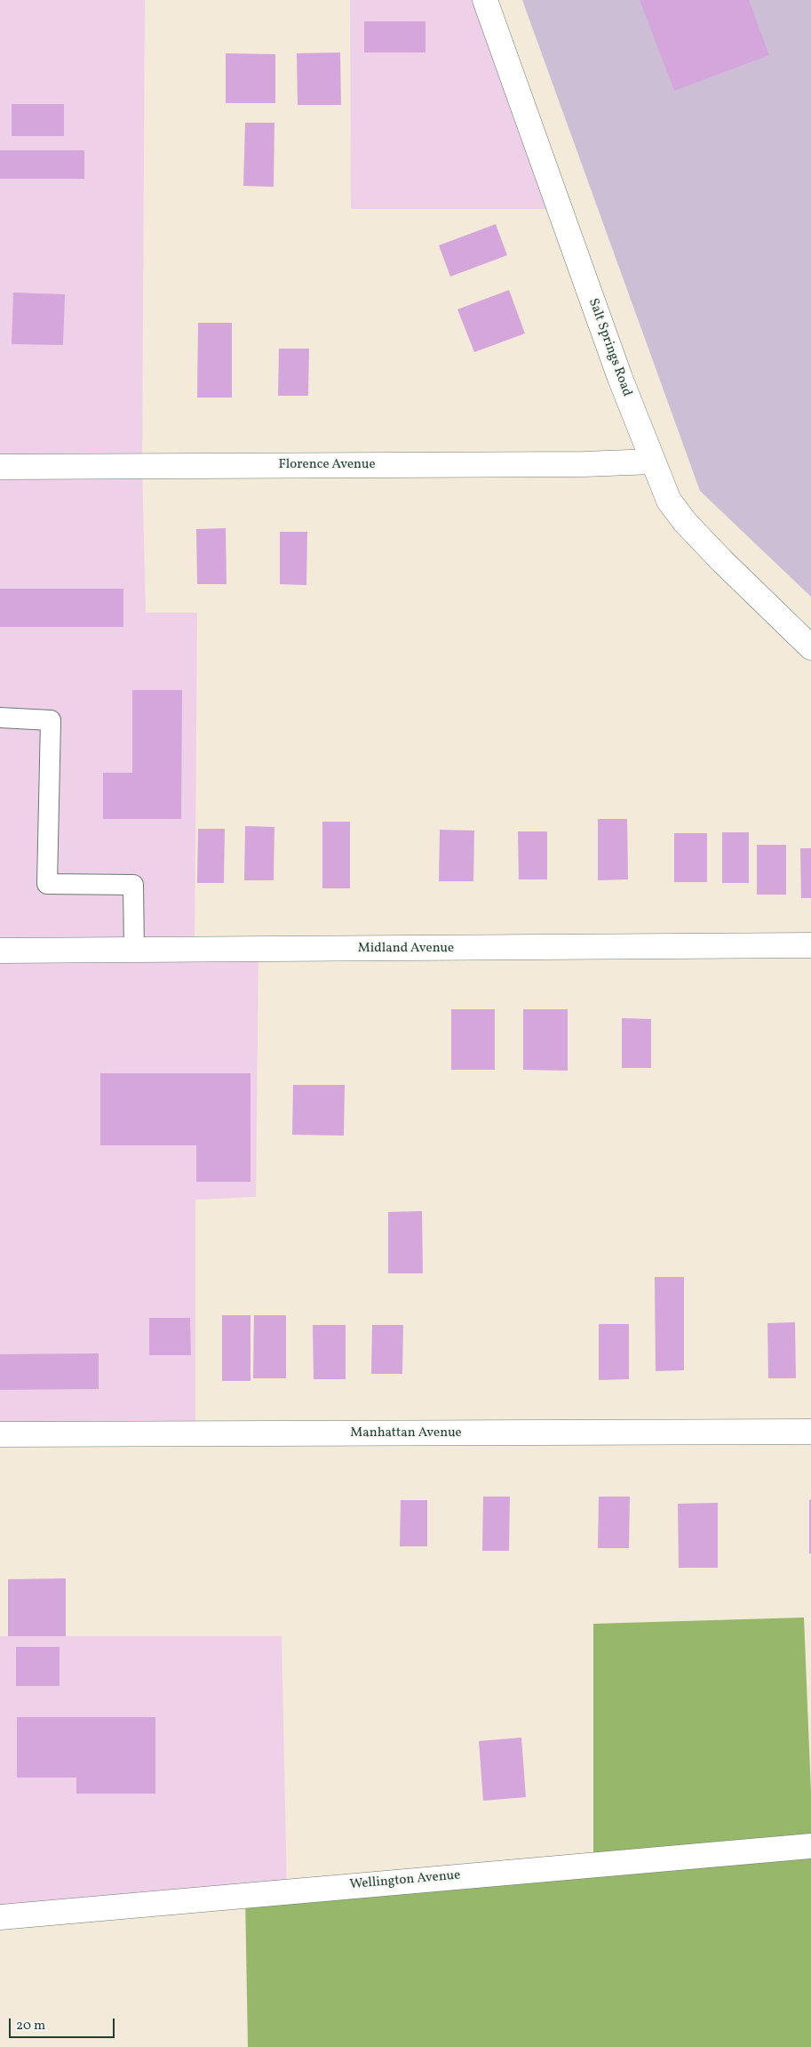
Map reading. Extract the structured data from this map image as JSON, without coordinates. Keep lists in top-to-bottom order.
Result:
{
  "streets": {
    "street": [
      "Salt Springs Road",
      "Florence Avenue",
      "Midland Avenue",
      "Manhattan Avenue",
      "Wellington Avenue"
    ]
  },
  "crossings": [
    ["Salt Springs Road", "Florence Avenue"]
  ],
  "scale_bar": "20 m"
}
